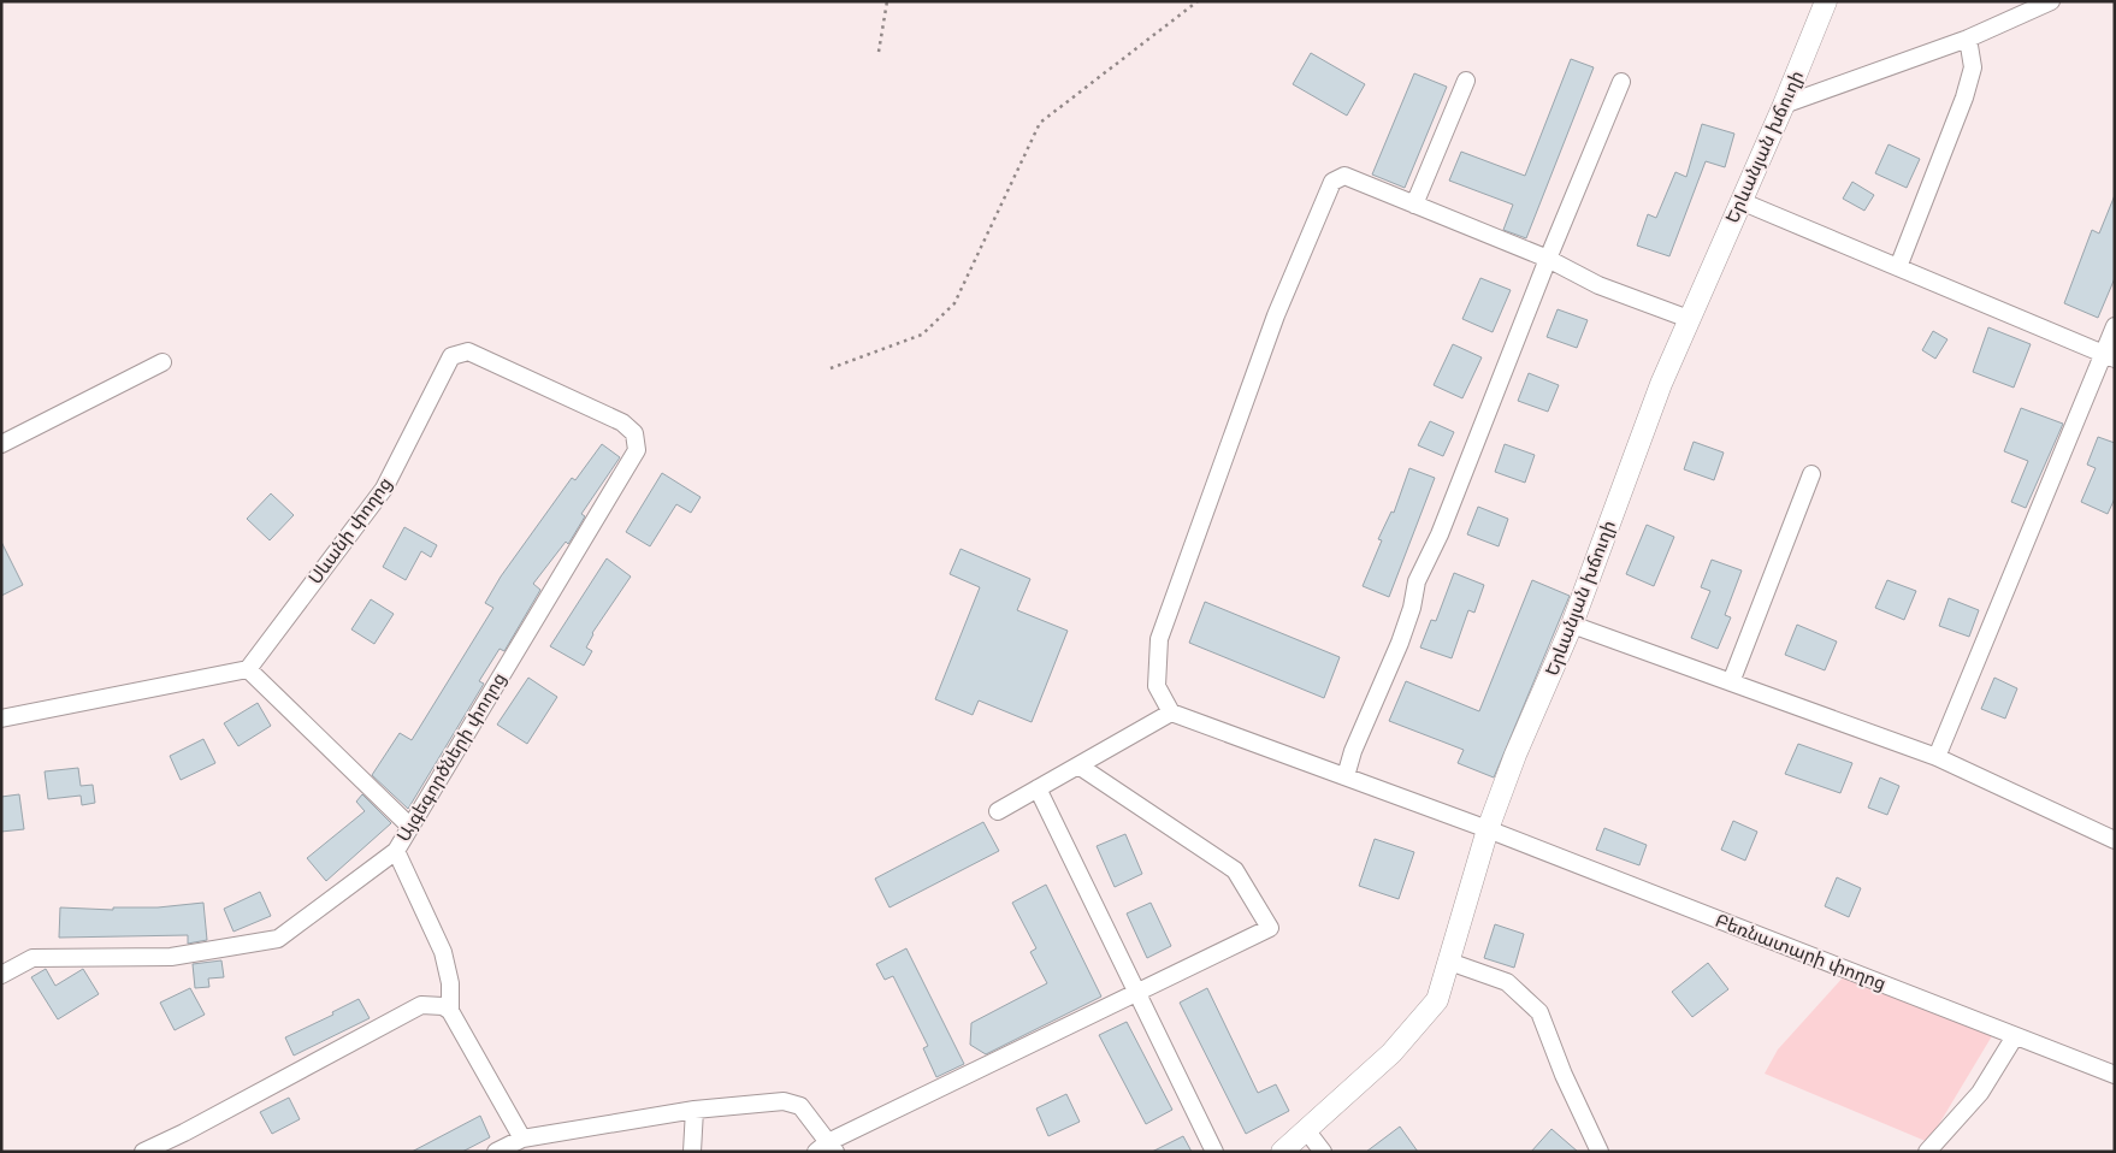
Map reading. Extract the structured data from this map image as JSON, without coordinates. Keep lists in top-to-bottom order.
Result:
{
  "streets": {
    "main road": ["Երևանյան խճուղի"],
    "street": ["Սևանի փողոց", "Այգեգործների փողոց", "Բեռնատարի փողոց"]
  },
  "crossings": [
    ["Երևանյան խճուղի", "Բեռնատարի փողոց"],
    ["Սևանի փողոց", "Այգեգործների փողոց"]
  ]
}
